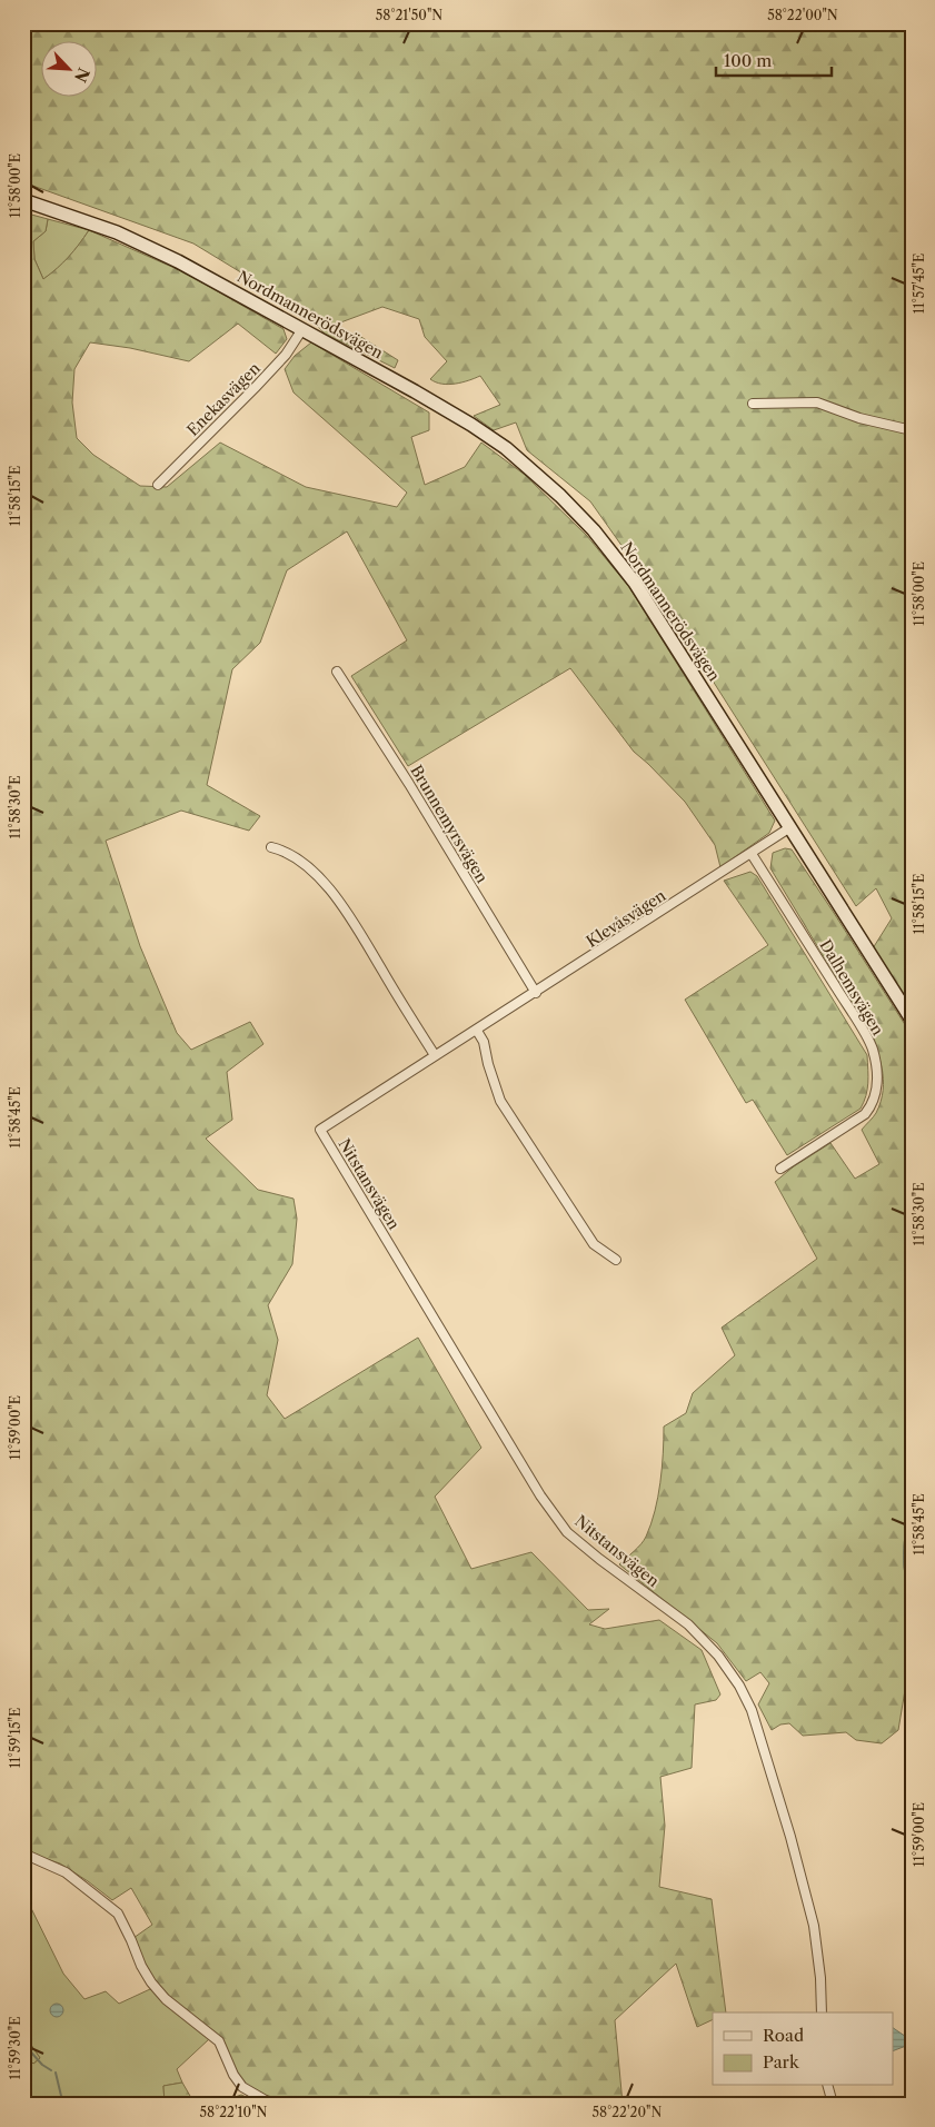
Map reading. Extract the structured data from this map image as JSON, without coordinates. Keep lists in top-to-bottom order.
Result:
{
  "streets": {
    "main road": ["Nordmannerödsvägen"],
    "street": [
      "Enekasvägen",
      "Brunnemyrsvägen",
      "Klevåsvägen",
      "Dalhemsvägen",
      "Nitstansvägen"
    ]
  },
  "crossings": [
    ["Nordmannerödsvägen", "Enekasvägen"],
    ["Nordmannerödsvägen", "Klevåsvägen"],
    ["Brunnemyrsvägen", "Klevåsvägen"],
    ["Klevåsvägen", "Dalhemsvägen"],
    ["Klevåsvägen", "Nitstansvägen"]
  ],
  "legend": ["Road", "Park"],
  "scale_bar": "100 m",
  "north": "bottom right",
  "coordinates": [
    "58°21'50\"N",
    "58°22'00\"N",
    "11°58'00\"E",
    "11°57'45\"E",
    "11°58'15\"E",
    "11°58'30\"E",
    "11°58'45\"E",
    "11°59'00\"E",
    "11°59'15\"E",
    "11°59'30\"E",
    "58°22'10\"N",
    "58°22'20\"N"
  ]
}
